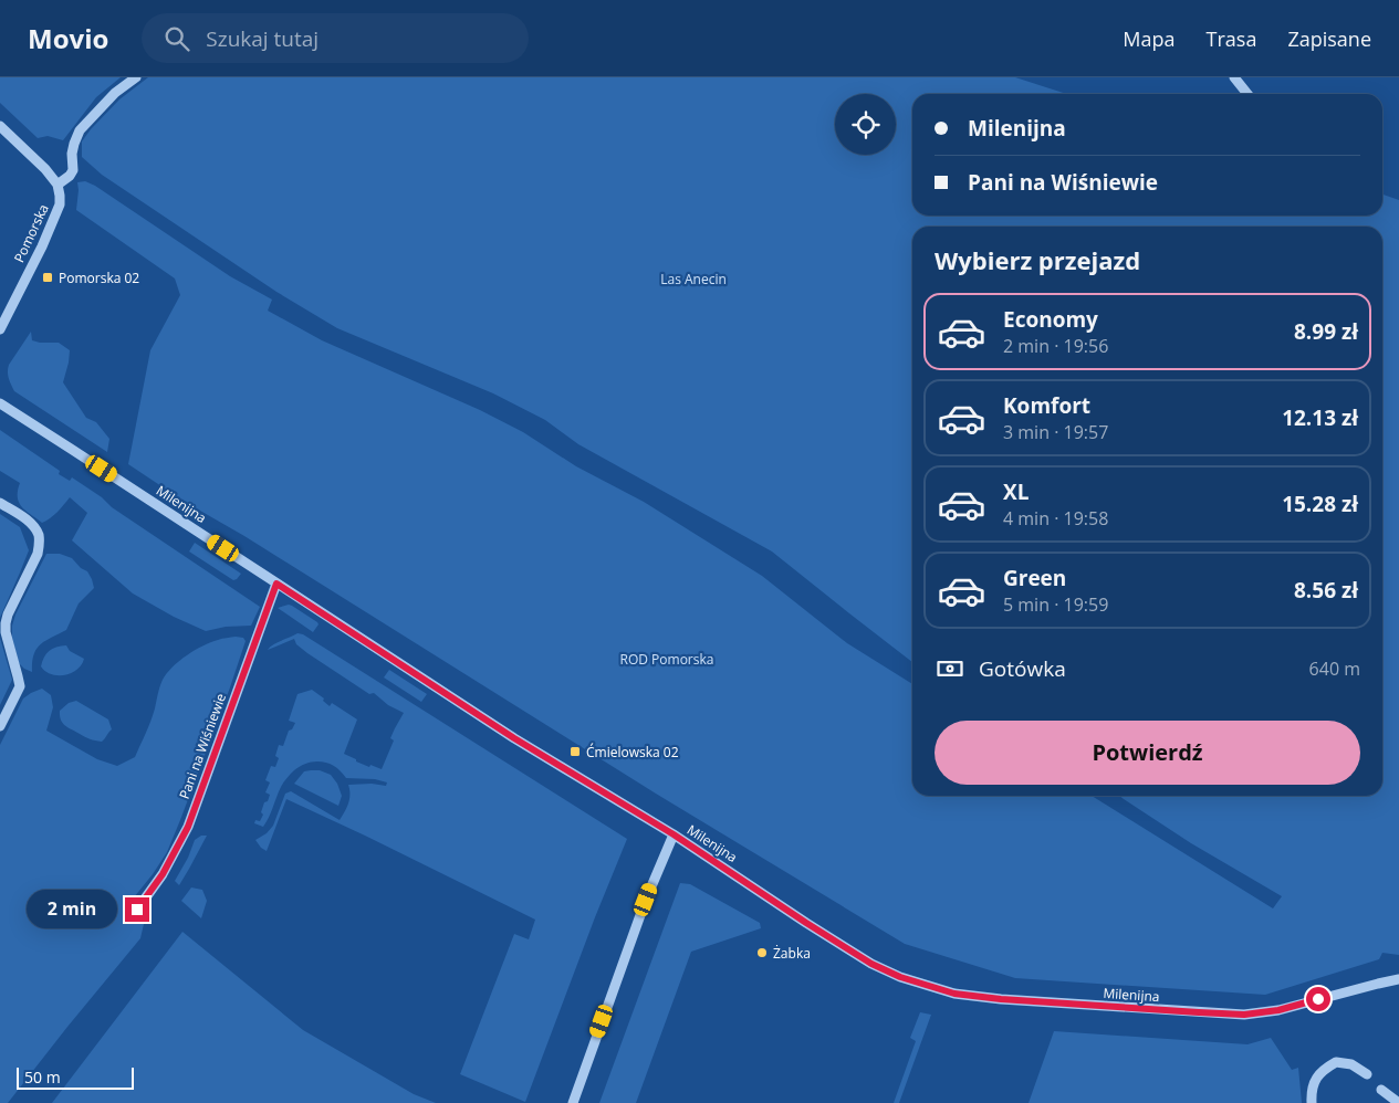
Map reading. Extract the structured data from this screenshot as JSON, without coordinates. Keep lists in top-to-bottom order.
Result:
{
  "streets": {
    "street": ["Pomorska", "Milenijna", "Pani na Wiśniewie"]
  },
  "crossings": [
    ["Milenijna", "Pani na Wiśniewie"]
  ],
  "parks": ["Las Anecin", "ROD Pomorska"],
  "places": {
    "transit": ["Pomorska 02", "Ćmielowska 02"],
    "other": ["Żabka"]
  },
  "scale_bar": "50 m",
  "page": {
    "header": "Movio",
    "search": "Szukaj tutaj",
    "nav": ["Mapa", "Trasa", "Zapisane"],
    "banner": ["Milenijna", "Pani na Wiśniewie"],
    "heading": "Wybierz przejazd",
    "list": [
      {
        "name": "Economy",
        "note": "2 min · 19:56",
        "value": "8.99 zł"
      },
      {
        "name": "Komfort",
        "note": "3 min · 19:57",
        "value": "12.13 zł"
      },
      {
        "name": "XL",
        "note": "4 min · 19:58",
        "value": "15.28 zł"
      },
      {
        "name": "Green",
        "note": "5 min · 19:59",
        "value": "8.56 zł"
      }
    ],
    "pay": ["Gotówka", "640 m"],
    "buttons": "Potwierdź",
    "bubble": "2 min",
    "scale": "50 m"
  }
}
